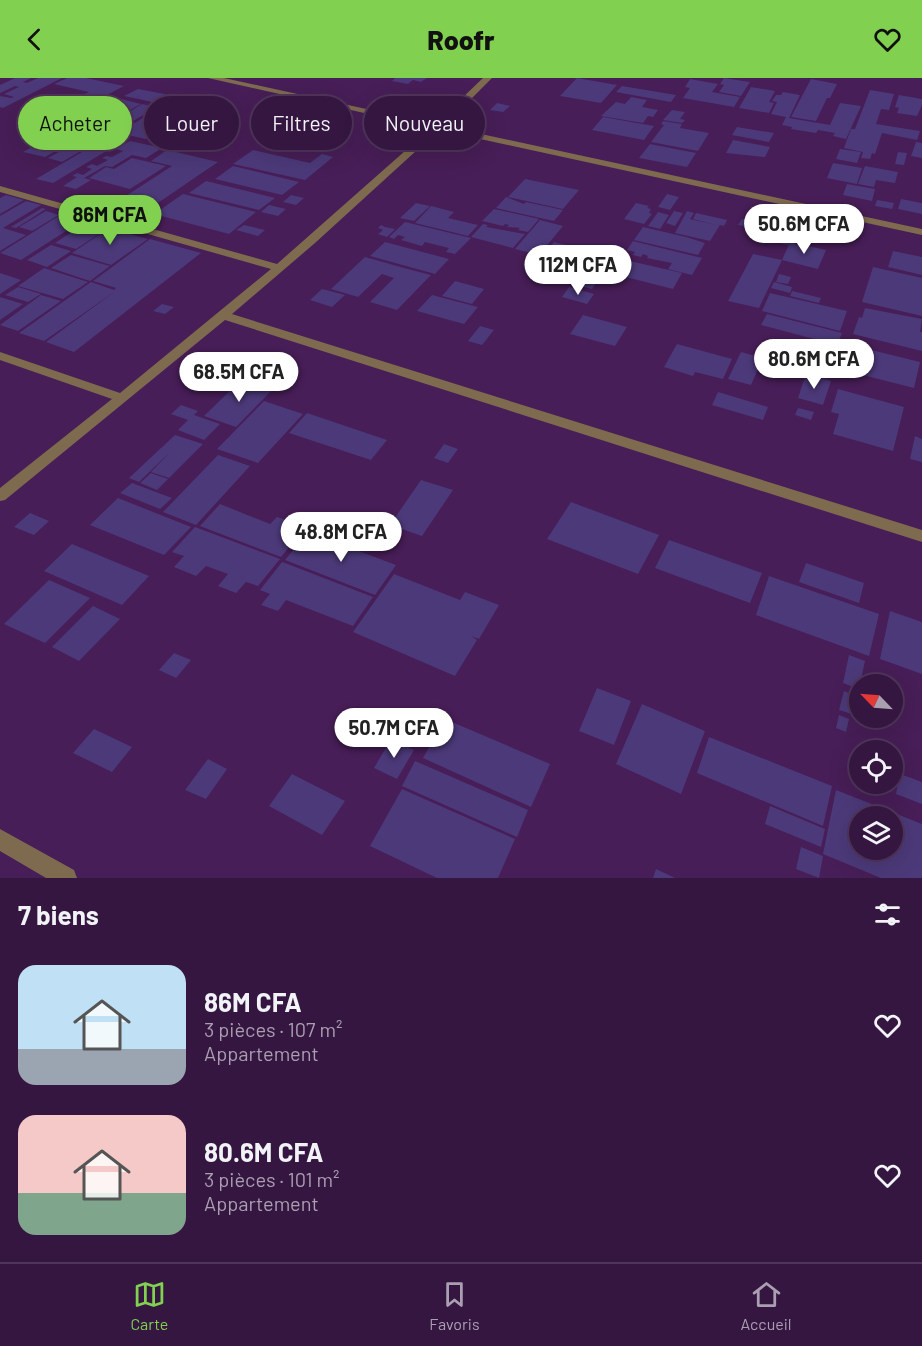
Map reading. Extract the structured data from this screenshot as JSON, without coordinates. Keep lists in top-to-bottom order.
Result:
{
  "north": "top left",
  "page": {
    "header": "Roofr",
    "chip": [
      "Acheter",
      "Louer",
      "Filtres",
      "Nouveau"
    ],
    "price": [
      "86M CFA",
      "50.6M CFA",
      "112M CFA",
      "80.6M CFA",
      "68.5M CFA",
      "48.8M CFA",
      "50.7M CFA"
    ],
    "heading": "7 biens",
    "list": [
      {
        "name": "86M CFA",
        "note": "3 pièces · 107 m² · Appartement"
      },
      {
        "name": "80.6M CFA",
        "note": "3 pièces · 101 m² · Appartement"
      }
    ],
    "tabs": ["Carte", "Favoris", "Accueil"]
  }
}
